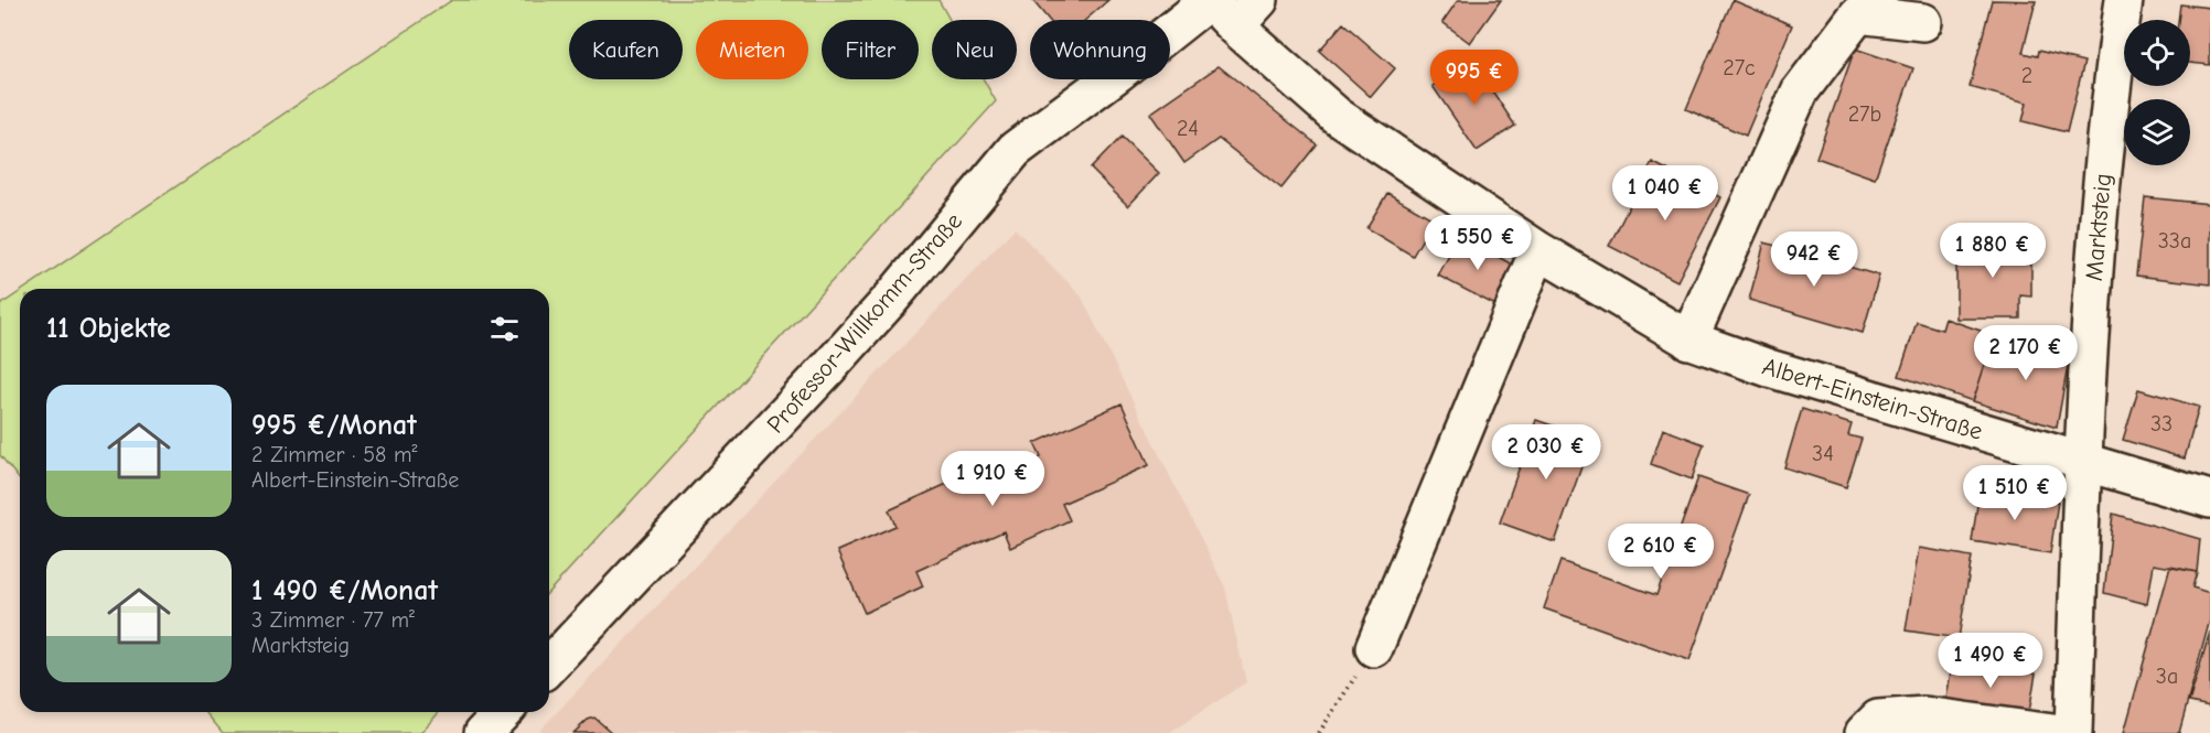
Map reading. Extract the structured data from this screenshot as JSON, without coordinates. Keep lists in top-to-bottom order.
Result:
{
  "streets": {
    "street": ["Marktsteig", "Professor-Willkomm-Straße", "Albert-Einstein-Straße"]
  },
  "crossings": [
    ["Marktsteig", "Albert-Einstein-Straße"],
    ["Professor-Willkomm-Straße", "Albert-Einstein-Straße"]
  ],
  "house_numbers": [
    "27c",
    "2",
    "27b",
    "24",
    "33a",
    "33",
    "34",
    "3a"
  ],
  "page": {
    "chip": [
      "Kaufen",
      "Mieten",
      "Filter",
      "Neu",
      "Wohnung"
    ],
    "price": [
      "995 €",
      "1 040 €",
      "1 550 €",
      "1 880 €",
      "942 €",
      "2 170 €",
      "2 030 €",
      "1 910 €",
      "1 510 €",
      "2 610 €",
      "1 490 €"
    ],
    "heading": "11 Objekte",
    "list": [
      {
        "name": "995 €/Monat",
        "note": "2 Zimmer · 58 m² · Albert-Einstein-Straße"
      },
      {
        "name": "1 490 €/Monat",
        "note": "3 Zimmer · 77 m² · Marktsteig"
      }
    ]
  }
}
